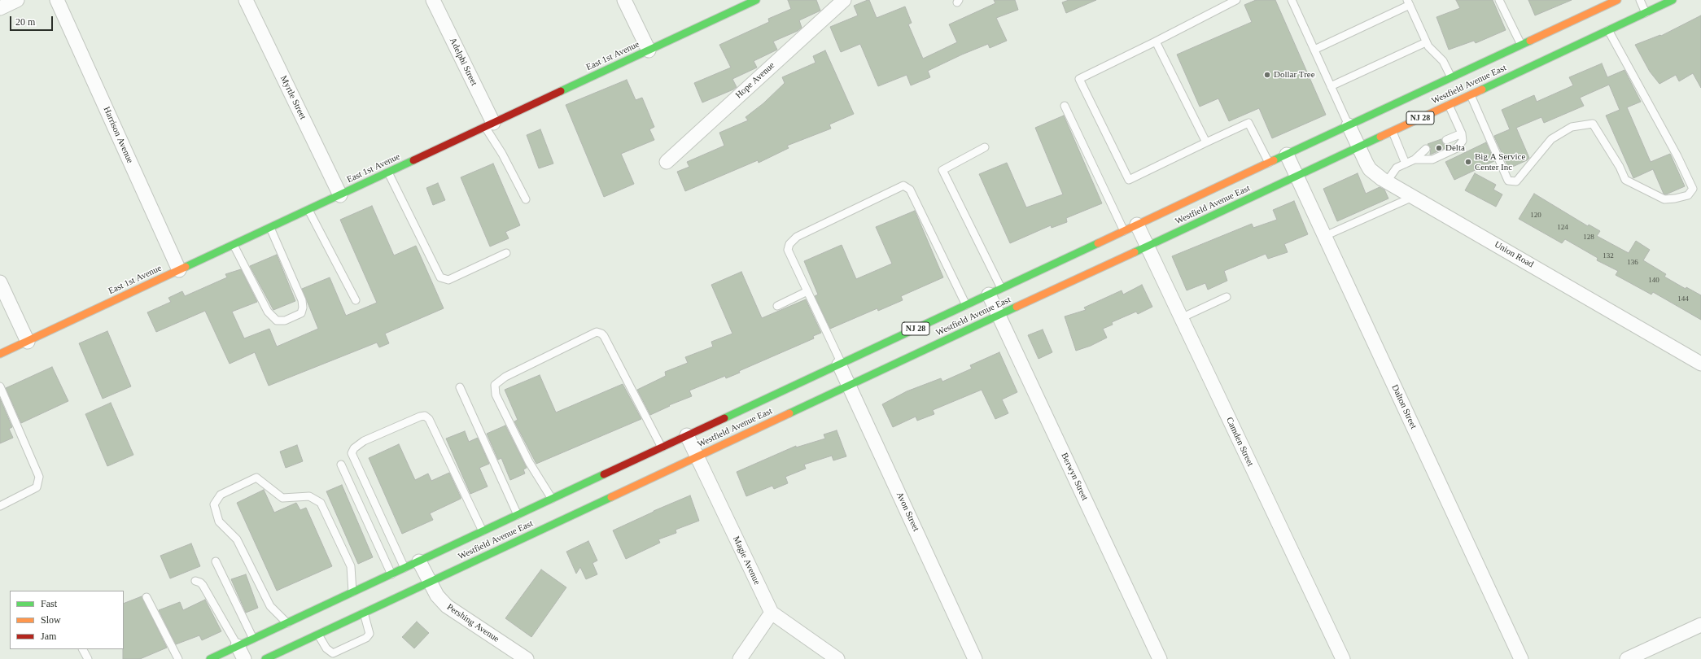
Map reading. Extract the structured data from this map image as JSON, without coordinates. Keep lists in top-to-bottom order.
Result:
{
  "streets": {
    "main road": ["East 1st Avenue", "Westfield Avenue East", "NJ 28"],
    "street": [
      "Adelphi Street",
      "Hope Avenue",
      "Myrtle Street",
      "Harrison Avenue",
      "Union Road",
      "Dalton Street",
      "Camden Street",
      "Berwyn Street",
      "Avon Street",
      "Magie Avenue",
      "Pershing Avenue"
    ]
  },
  "crossings": [
    ["East 1st Avenue", "Adelphi Street"],
    ["East 1st Avenue", "Myrtle Street"],
    ["East 1st Avenue", "Harrison Avenue"],
    ["Westfield Avenue East", "Union Road"],
    ["Westfield Avenue East", "Dalton Street"],
    ["Westfield Avenue East", "Camden Street"],
    ["Westfield Avenue East", "Berwyn Street"],
    ["Westfield Avenue East", "Avon Street"],
    ["Westfield Avenue East", "Magie Avenue"],
    ["Westfield Avenue East", "Pershing Avenue"]
  ],
  "places": ["Dollar Tree", "Delta", "Big A Service Center Inc"],
  "house_numbers": [
    "120",
    "124",
    "128",
    "132",
    "136",
    "140",
    "144"
  ],
  "legend": ["Fast", "Slow", "Jam"],
  "scale_bar": "20 m"
}
